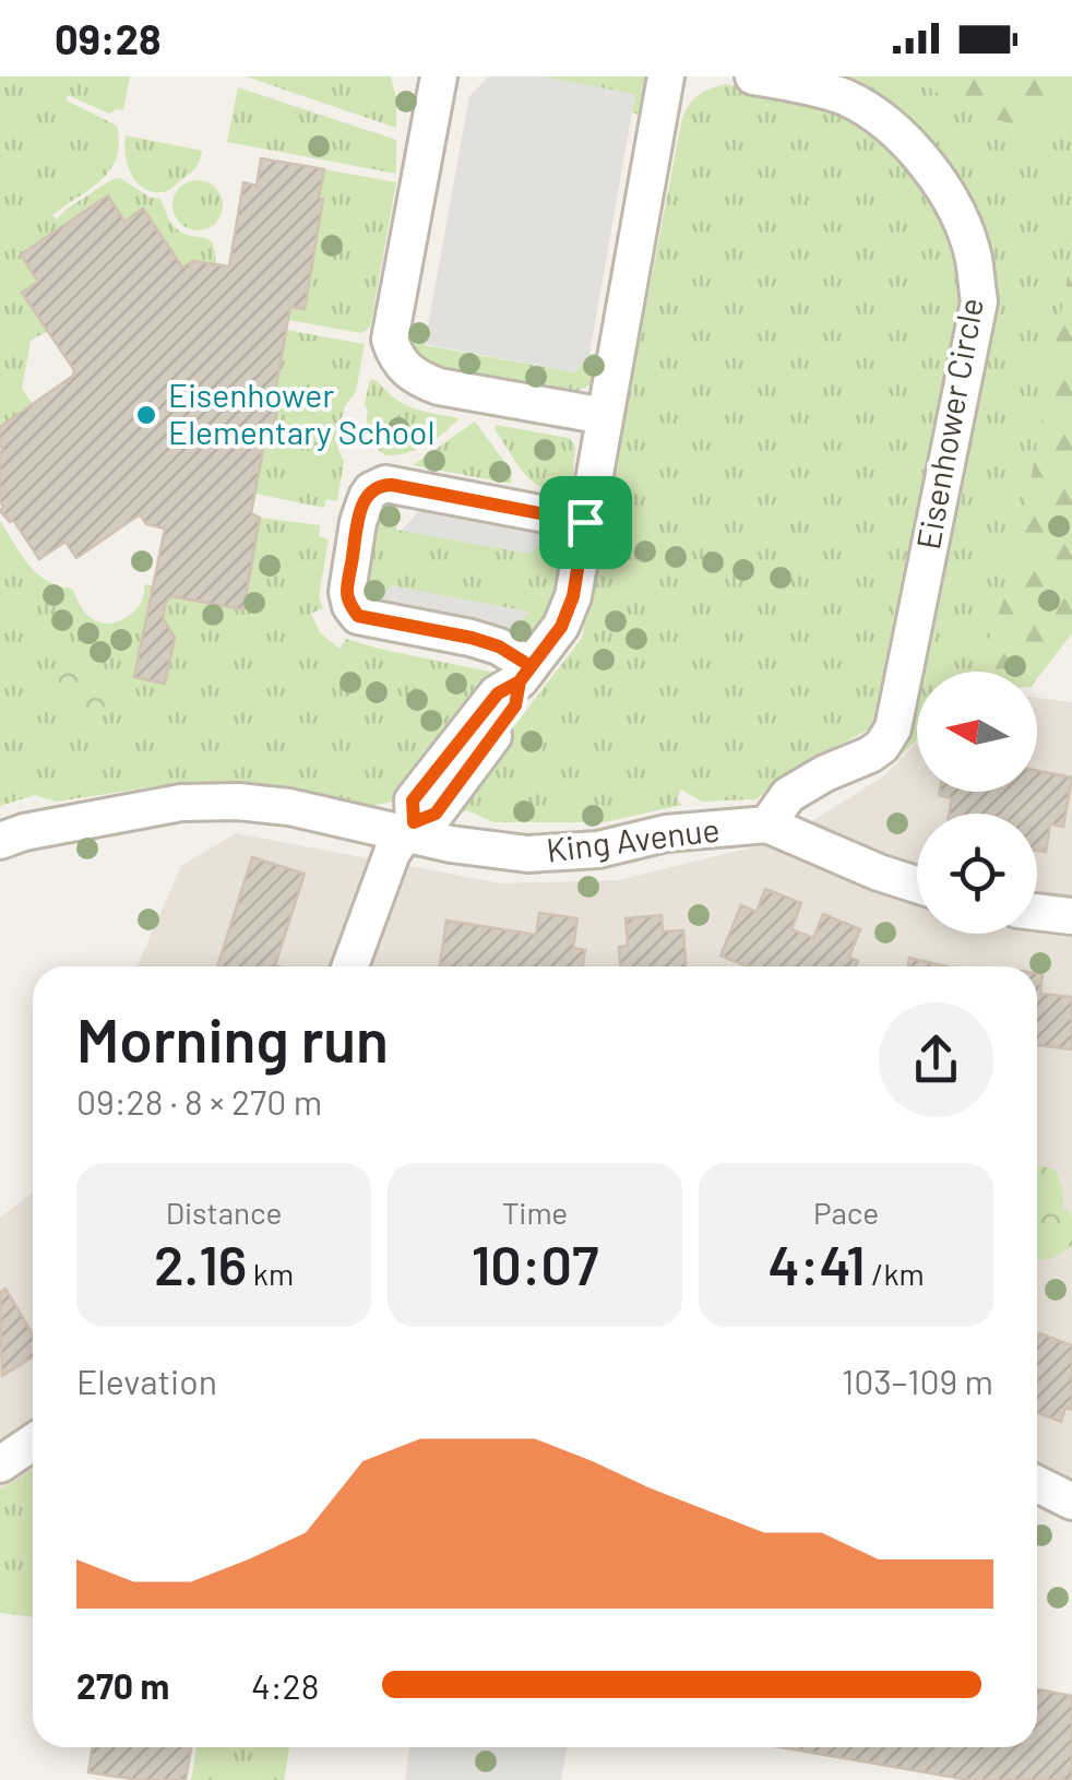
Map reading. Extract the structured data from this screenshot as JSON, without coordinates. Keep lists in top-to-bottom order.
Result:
{
  "streets": {
    "street": ["Eisenhower Circle", "King Avenue"]
  },
  "crossings": [
    ["Eisenhower Circle", "King Avenue"]
  ],
  "places": ["Eisenhower Elementary School"],
  "north": "left",
  "page": {
    "status": "09:28",
    "heading": ["Morning run", "09:28 · 8 × 270 m"],
    "stats": [
      ["Distance", "2.16 km"],
      ["Time", "10:07"],
      ["Pace", "4:41 /km"]
    ],
    "chart": ["Elevation", "103–109 m"],
    "list": [
      {
        "name": "270 m",
        "note": "4:28"
      }
    ]
  }
}
